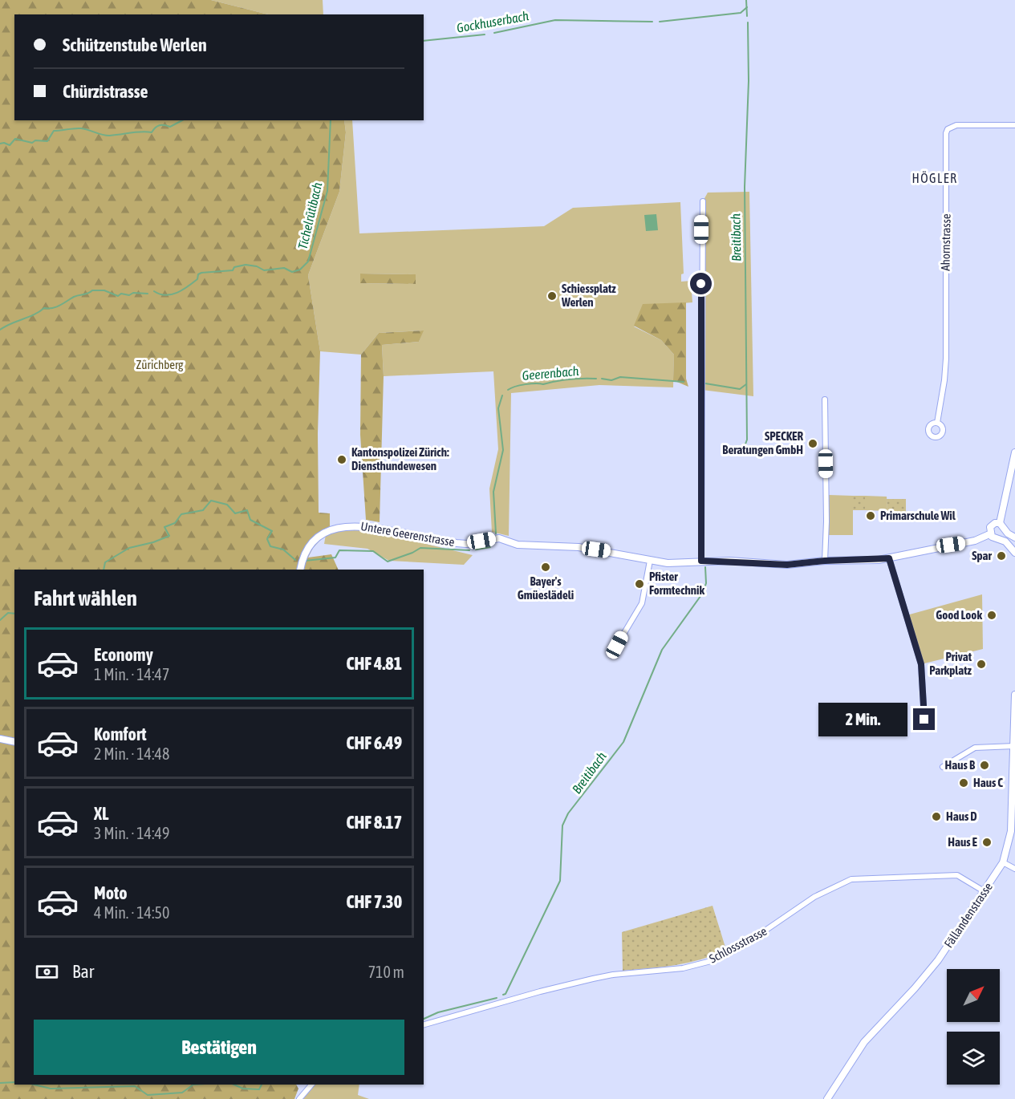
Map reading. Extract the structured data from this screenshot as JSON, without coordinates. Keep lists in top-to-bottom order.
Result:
{
  "streets": {
    "main road": ["Fällandenstrasse"],
    "street": ["Ahornstrasse", "Untere Geerenstrasse", "Schlossstrasse"]
  },
  "crossings": [
    ["Fällandenstrasse", "Schlossstrasse"]
  ],
  "districts": ["HÖGLER"],
  "water": [
    "Gockhuserbach",
    "Tichelrütibach",
    "Breitibach",
    "Geerenbach"
  ],
  "parks": ["Zürichberg"],
  "places": [
    "Schiessplatz Werlen",
    "SPECKER Beratungen GmbH",
    "Kantonspolizei Zürich: Diensthundewesen",
    "Primarschule Wil",
    "Spar",
    "Bayer's Gmüeslädeli",
    "Pfister Formtechnik",
    "Good Look",
    "Privat Parkplatz",
    "Haus B",
    "Haus C",
    "Haus D",
    "Haus E"
  ],
  "north": "top right",
  "page": {
    "banner": ["Schützenstube Werlen", "Chürzistrasse"],
    "heading": "Fahrt wählen",
    "list": [
      {
        "name": "Economy",
        "note": "1 Min. · 14:47",
        "value": "CHF 4.81"
      },
      {
        "name": "Komfort",
        "note": "2 Min. · 14:48",
        "value": "CHF 6.49"
      },
      {
        "name": "XL",
        "note": "3 Min. · 14:49",
        "value": "CHF 8.17"
      },
      {
        "name": "Moto",
        "note": "4 Min. · 14:50",
        "value": "CHF 7.30"
      }
    ],
    "bubble": "2 Min.",
    "pay": ["Bar", "710 m"],
    "buttons": "Bestätigen"
  }
}
